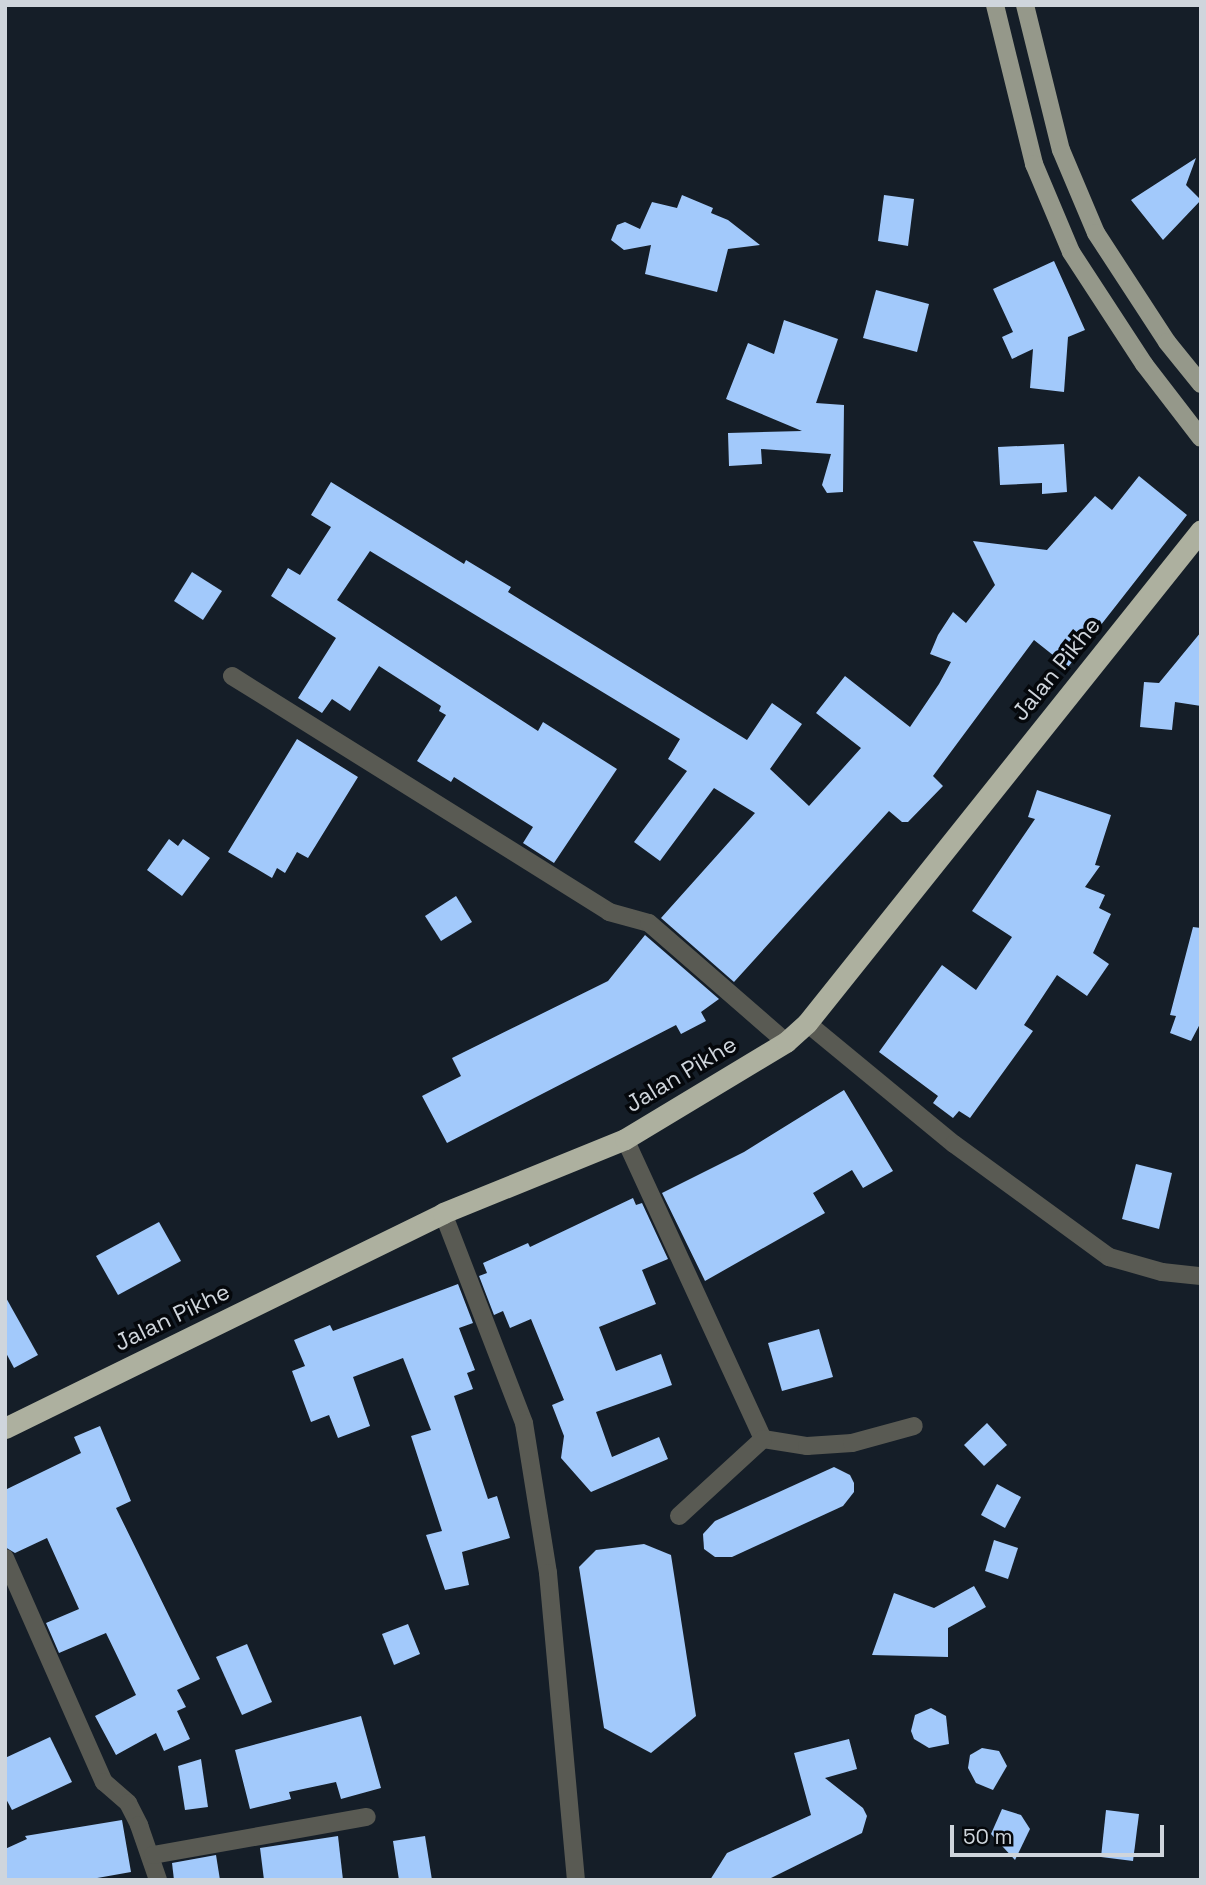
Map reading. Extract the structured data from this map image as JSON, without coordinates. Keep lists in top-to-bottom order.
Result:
{
  "streets": {
    "highway": ["Jalan Pikhe"]
  },
  "scale_bar": "50 m"
}
